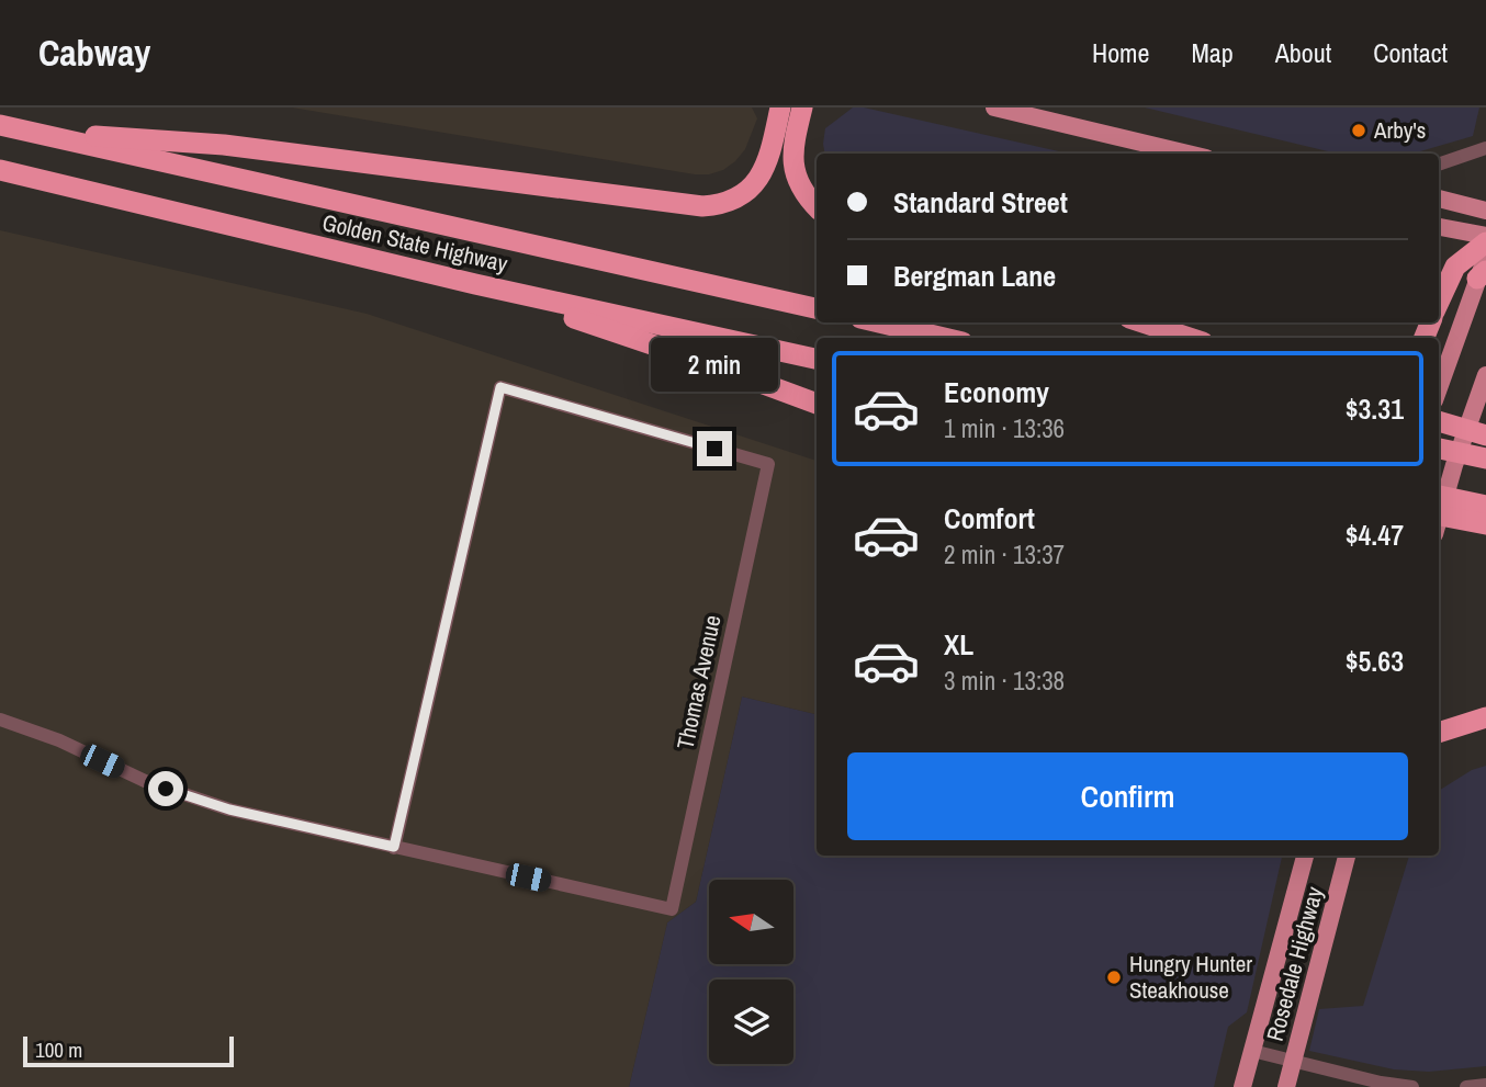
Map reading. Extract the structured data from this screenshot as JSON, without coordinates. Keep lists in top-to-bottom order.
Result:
{
  "streets": {
    "highway": ["Golden State Highway"],
    "main road": ["Rosedale Highway"],
    "street": ["Thomas Avenue"]
  },
  "places": ["Arby's", "Hungry Hunter Steakhouse"],
  "scale_bar": "100 m",
  "north": "left",
  "page": {
    "header": "Cabway",
    "nav": [
      "Home",
      "Map",
      "About",
      "Contact"
    ],
    "banner": ["Standard Street", "Bergman Lane"],
    "bubble": "2 min",
    "list": [
      {
        "name": "Economy",
        "note": "1 min · 13:36",
        "value": "$3.31"
      },
      {
        "name": "Comfort",
        "note": "2 min · 13:37",
        "value": "$4.47"
      },
      {
        "name": "XL",
        "note": "3 min · 13:38",
        "value": "$5.63"
      }
    ],
    "buttons": "Confirm",
    "scale": "100 m"
  }
}
